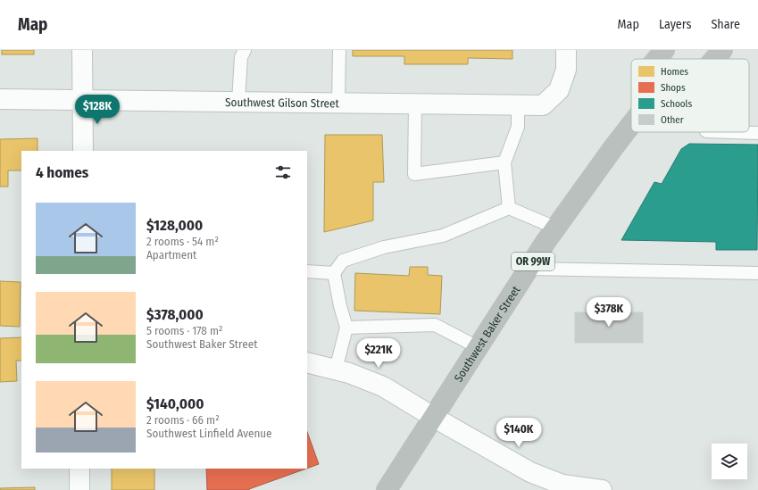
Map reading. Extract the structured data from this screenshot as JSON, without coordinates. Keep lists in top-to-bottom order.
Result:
{
  "streets": {
    "highway": ["OR 99W", "Southwest Baker Street"],
    "street": ["Southwest Gilson Street"]
  },
  "legend": [
    "Homes",
    "Shops",
    "Schools",
    "Other"
  ],
  "page": {
    "header": "Map",
    "nav": ["Map", "Layers", "Share"],
    "price": [
      "$128K",
      "$378K",
      "$221K",
      "$140K"
    ],
    "heading": "4 homes",
    "list": [
      {
        "name": "$128,000",
        "note": "2 rooms · 54 m² · Apartment"
      },
      {
        "name": "$378,000",
        "note": "5 rooms · 178 m² · Southwest Baker Street"
      },
      {
        "name": "$140,000",
        "note": "2 rooms · 66 m² · Southwest Linfield Avenue"
      }
    ]
  }
}
